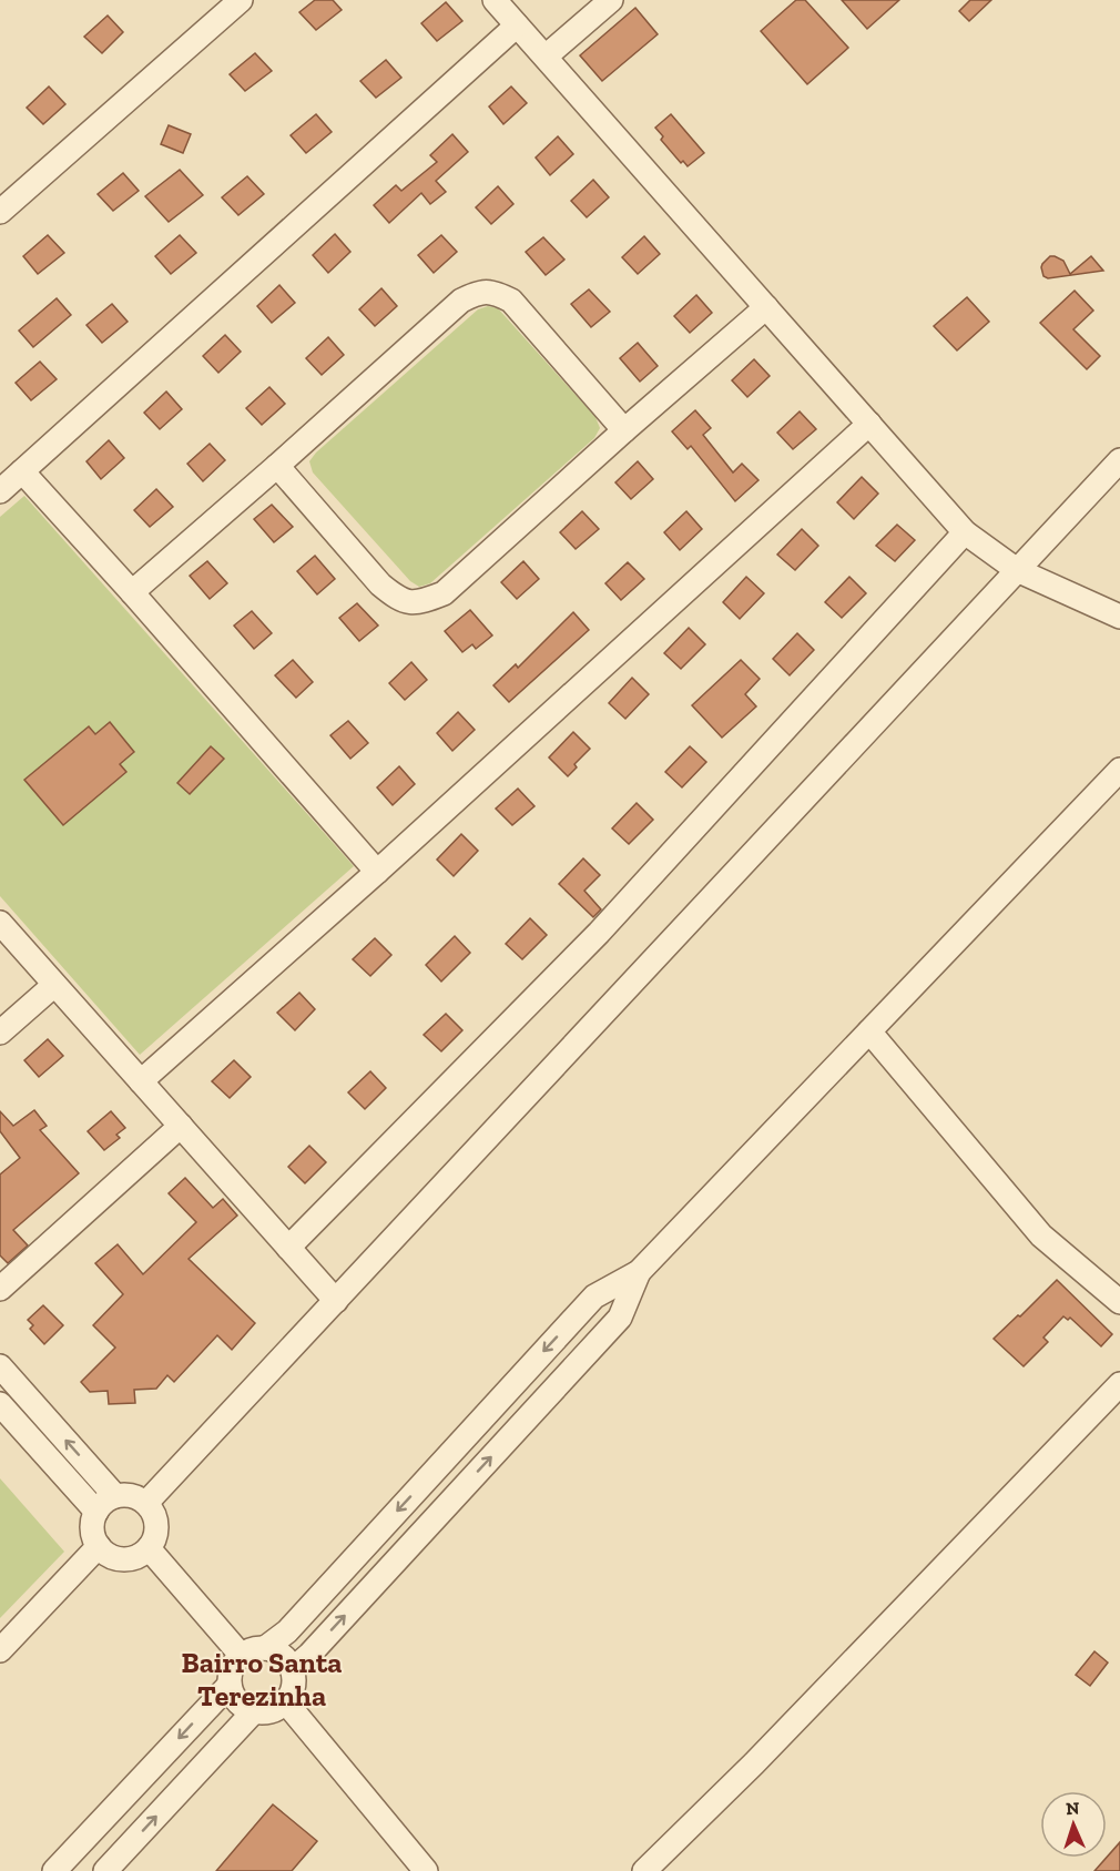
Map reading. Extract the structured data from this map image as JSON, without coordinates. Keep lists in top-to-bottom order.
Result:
{
  "districts": ["Bairro Santa Terezinha"],
  "north": "top"
}
